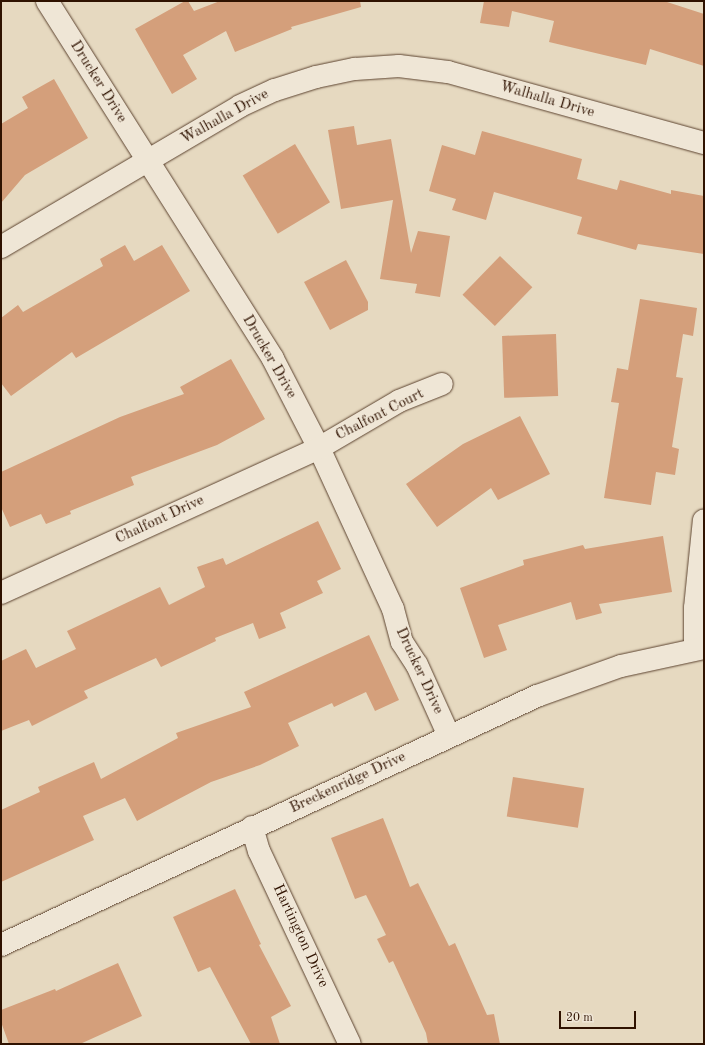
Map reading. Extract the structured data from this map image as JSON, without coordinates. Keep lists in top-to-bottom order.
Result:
{
  "streets": {
    "street": [
      "Drucker Drive",
      "Walhalla Drive",
      "Chalfont Court",
      "Chalfont Drive",
      "Breckenridge Drive",
      "Hartington Drive"
    ]
  },
  "crossings": [
    ["Drucker Drive", "Walhalla Drive"],
    ["Drucker Drive", "Chalfont Court"],
    ["Drucker Drive", "Chalfont Drive"],
    ["Drucker Drive", "Breckenridge Drive"],
    ["Chalfont Court", "Chalfont Drive"],
    ["Breckenridge Drive", "Hartington Drive"]
  ],
  "scale_bar": "20 m"
}
